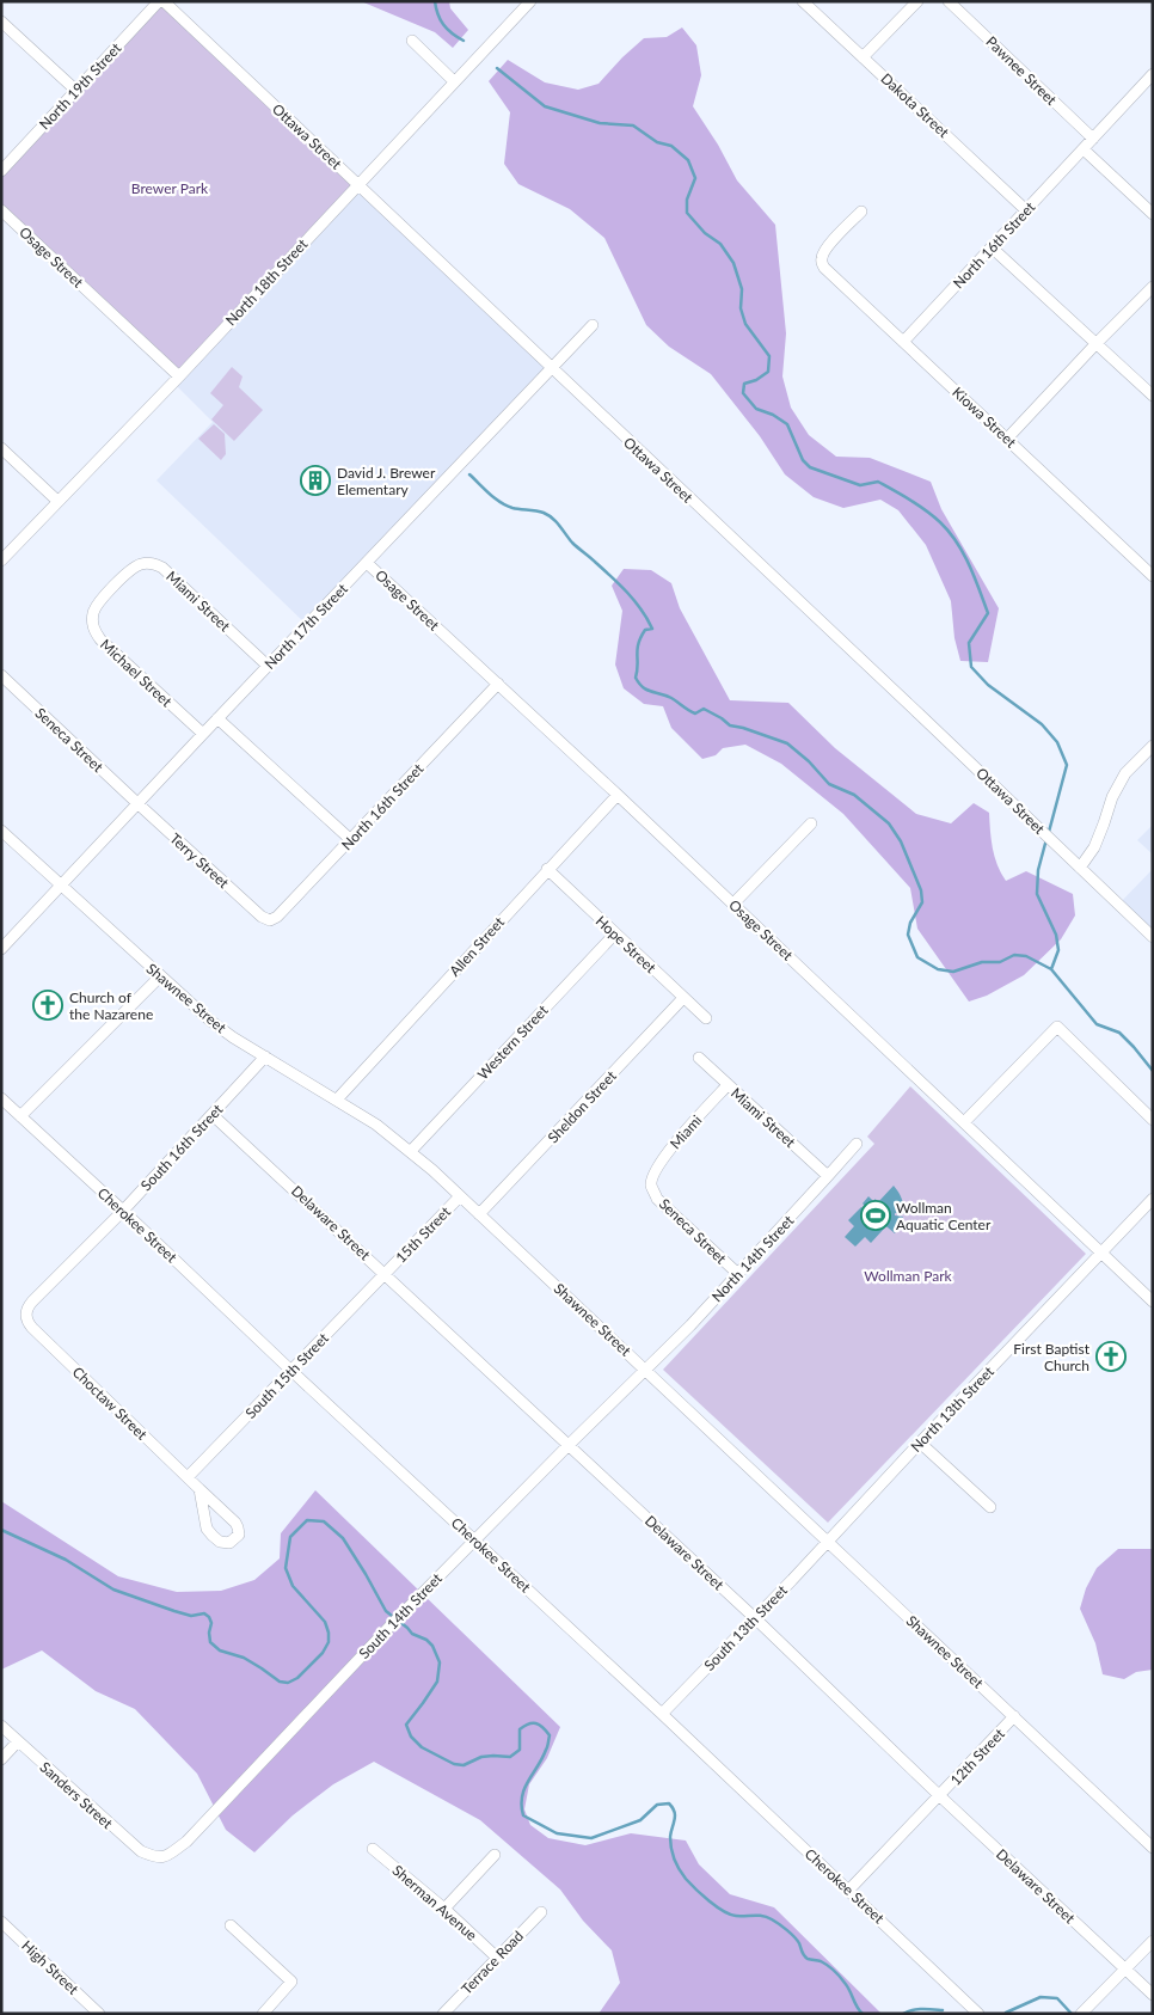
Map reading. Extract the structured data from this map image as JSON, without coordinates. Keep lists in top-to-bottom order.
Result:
{
  "streets": {
    "street": [
      "Pawnee Street",
      "North 19th Street",
      "Dakota Street",
      "Ottawa Street",
      "North 16th Street",
      "Osage Street",
      "North 18th Street",
      "Kiowa Street",
      "Miami Street",
      "North 17th Street",
      "Michael Street",
      "Seneca Street",
      "Terry Street",
      "Hope Street",
      "Allen Street",
      "Shawnee Street",
      "Western Street",
      "Sheldon Street",
      "Miami",
      "South 16th Street",
      "Delaware Street",
      "Cherokee Street",
      "15th Street",
      "North 14th Street",
      "South 15th Street",
      "Choctaw Street",
      "North 13th Street",
      "South 14th Street",
      "South 13th Street",
      "12th Street",
      "Sanders Street",
      "Sherman Avenue",
      "Terrace Road",
      "High Street"
    ]
  },
  "crossings": [
    ["Pawnee Street", "North 16th Street"],
    ["North 19th Street", "Ottawa Street"],
    ["Dakota Street", "North 16th Street"],
    ["Ottawa Street", "North 18th Street"],
    ["Ottawa Street", "North 17th Street"],
    ["North 16th Street", "Osage Street"],
    ["North 16th Street", "Kiowa Street"],
    ["North 16th Street", "Terry Street"],
    ["Osage Street", "North 18th Street"],
    ["Osage Street", "North 17th Street"],
    ["Osage Street", "Allen Street"],
    ["Osage Street", "North 13th Street"],
    ["Miami Street", "North 17th Street"],
    ["Miami Street", "Michael Street"],
    ["Miami Street", "Miami"],
    ["Miami Street", "North 14th Street"],
    ["North 17th Street", "Michael Street"],
    ["North 17th Street", "Seneca Street"],
    ["North 17th Street", "Terry Street"],
    ["North 17th Street", "Shawnee Street"],
    ["Seneca Street", "Terry Street"],
    ["Seneca Street", "Miami"],
    ["Seneca Street", "North 14th Street"],
    ["Hope Street", "Allen Street"],
    ["Hope Street", "Western Street"],
    ["Hope Street", "Sheldon Street"],
    ["Allen Street", "Shawnee Street"],
    ["Shawnee Street", "Western Street"],
    ["Shawnee Street", "Sheldon Street"],
    ["Shawnee Street", "South 16th Street"],
    ["Shawnee Street", "15th Street"],
    ["Shawnee Street", "North 14th Street"],
    ["Shawnee Street", "North 13th Street"],
    ["Shawnee Street", "South 14th Street"],
    ["Shawnee Street", "South 13th Street"],
    ["Shawnee Street", "12th Street"],
    ["South 16th Street", "Delaware Street"],
    ["South 16th Street", "Cherokee Street"],
    ["South 16th Street", "Choctaw Street"],
    ["Delaware Street", "15th Street"],
    ["Delaware Street", "South 15th Street"],
    ["Delaware Street", "South 14th Street"],
    ["Delaware Street", "South 13th Street"],
    ["Delaware Street", "12th Street"],
    ["Cherokee Street", "South 15th Street"],
    ["Cherokee Street", "South 14th Street"],
    ["Cherokee Street", "South 13th Street"],
    ["Cherokee Street", "12th Street"],
    ["15th Street", "South 15th Street"],
    ["North 14th Street", "South 14th Street"],
    ["South 15th Street", "Choctaw Street"],
    ["North 13th Street", "South 13th Street"],
    ["South 14th Street", "Sanders Street"],
    ["Sherman Avenue", "Terrace Road"]
  ],
  "parks": ["Brewer Park", "Wollman Park"],
  "places": {
    "building": ["David J. Brewer Elementary"],
    "church": ["Church of the Nazarene", "First Baptist Church"],
    "sports": ["Wollman Aquatic Center"]
  }
}
